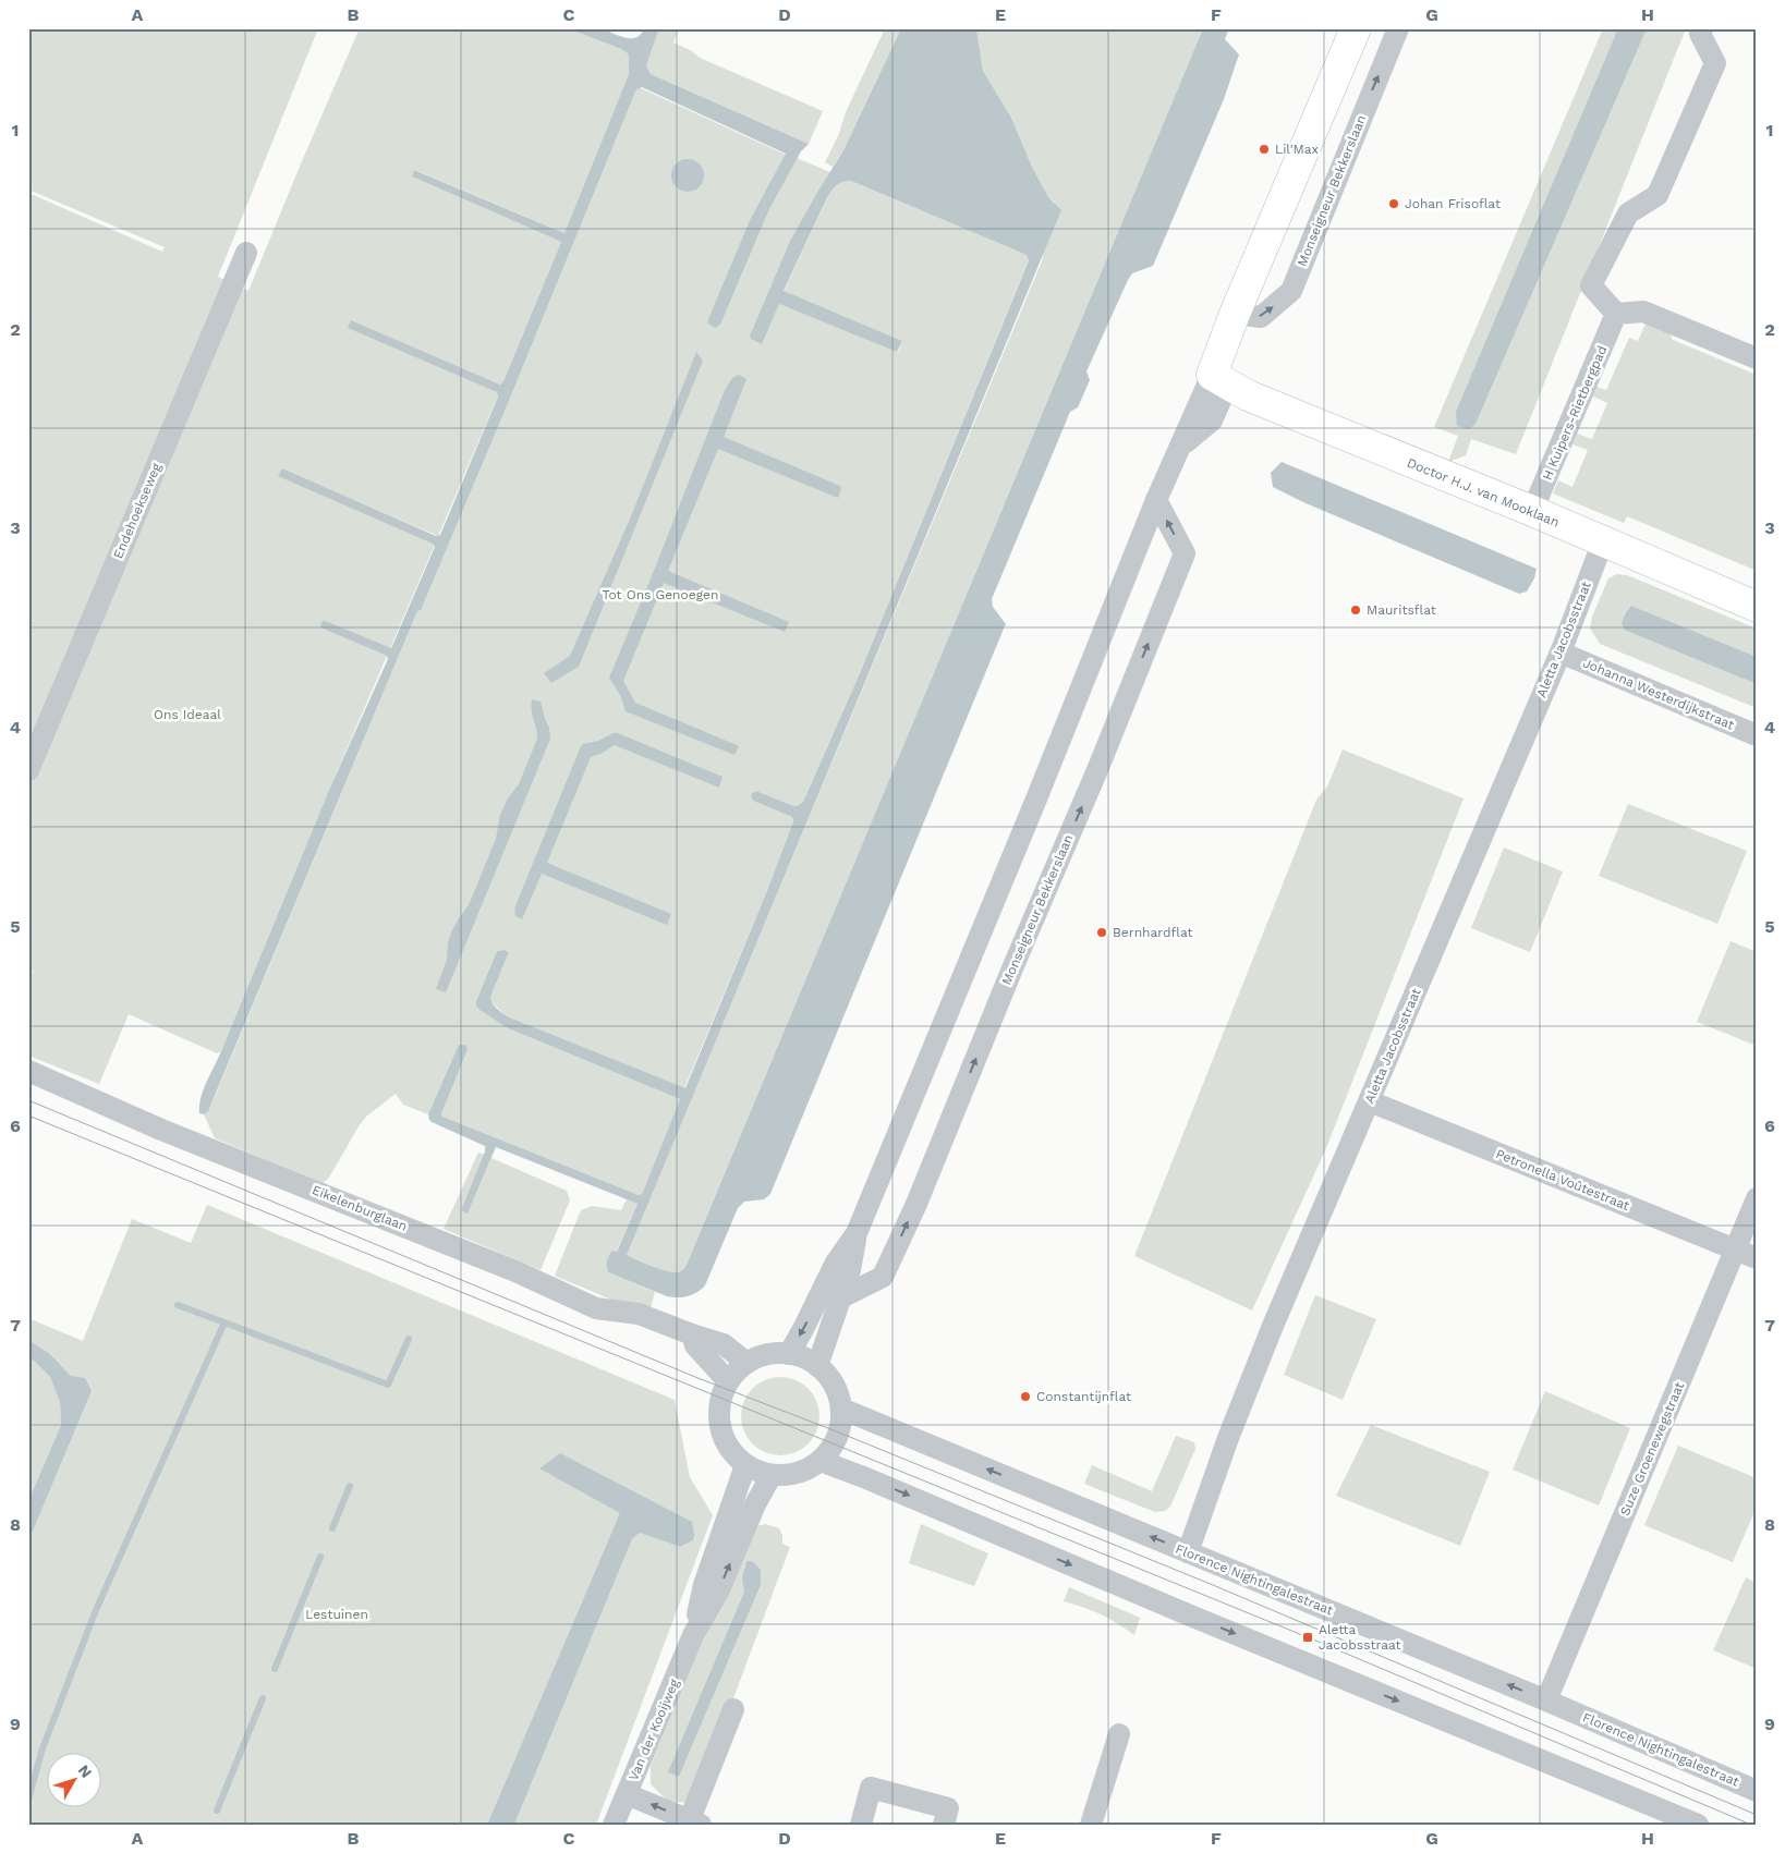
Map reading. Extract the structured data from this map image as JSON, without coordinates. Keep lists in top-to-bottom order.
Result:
{
  "streets": {
    "street": [
      "Monseigneur Bekkerslaan",
      "H Kuipers-Rietbergpad",
      "Doctor H.J. van Mooklaan",
      "Endehoekseweg",
      "Aletta Jacobsstraat",
      "Johanna Westerdijkstraat",
      "Petronella Voûtestraat",
      "Eikelenburglaan",
      "Suze Groenewegstraat",
      "Florence Nightingalestraat",
      "Van der Kooijweg"
    ]
  },
  "crossings": [
    ["H Kuipers-Rietbergpad", "Doctor H.J. van Mooklaan"],
    ["Doctor H.J. van Mooklaan", "Aletta Jacobsstraat"],
    ["Aletta Jacobsstraat", "Johanna Westerdijkstraat"],
    ["Aletta Jacobsstraat", "Petronella Voûtestraat"],
    ["Aletta Jacobsstraat", "Florence Nightingalestraat"],
    ["Petronella Voûtestraat", "Suze Groenewegstraat"],
    ["Eikelenburglaan", "Florence Nightingalestraat"],
    ["Eikelenburglaan", "Van der Kooijweg"],
    ["Suze Groenewegstraat", "Florence Nightingalestraat"],
    ["Florence Nightingalestraat", "Van der Kooijweg"]
  ],
  "parks": ["Tot Ons Genoegen", "Ons Ideaal", "Lestuinen"],
  "places": {
    "other": [
      "Lil'Max",
      "Johan Frisoflat",
      "Mauritsflat",
      "Bernhardflat",
      "Constantijnflat"
    ],
    "transit": ["Aletta Jacobsstraat"]
  },
  "north": "top right",
  "grid": {
    "columns": [
      "A",
      "B",
      "C",
      "D",
      "E",
      "F",
      "G",
      "H"
    ],
    "rows": [
      "1",
      "2",
      "3",
      "4",
      "5",
      "6",
      "7",
      "8",
      "9"
    ]
  }
}
